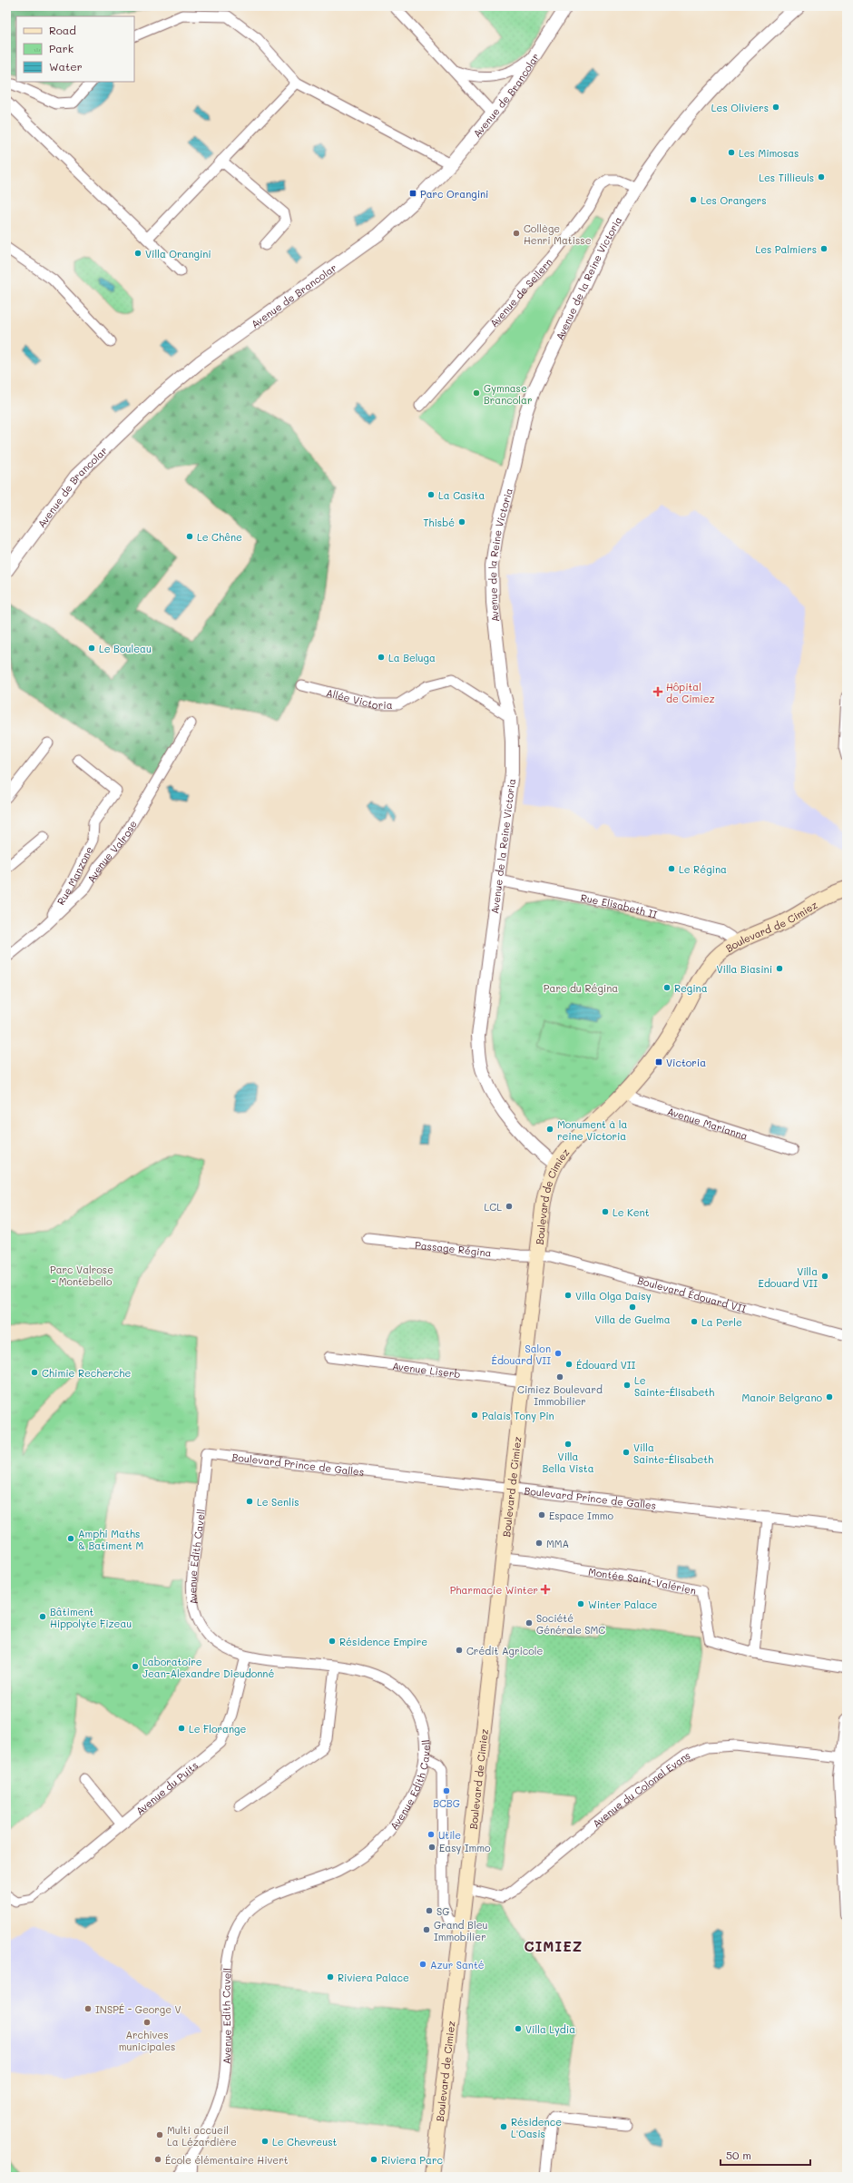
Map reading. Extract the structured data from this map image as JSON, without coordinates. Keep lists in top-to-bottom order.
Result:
{
  "streets": {
    "main road": ["Boulevard de Cimiez"],
    "street": [
      "Avenue de Brancolar",
      "Avenue de la Reine Victoria",
      "Avenue de Seilern",
      "Allée Victoria",
      "Avenue Valrose",
      "Rue Manzone",
      "Rue Elisabeth II",
      "Avenue Marianna",
      "Passage Régina",
      "Boulevard Édouard VII",
      "Avenue Liserb",
      "Boulevard Prince de Galles",
      "Avenue Edith Cavell",
      "Montée Saint-Valérien",
      "Avenue du Puits",
      "Avenue du Colonel Evans"
    ]
  },
  "crossings": [
    ["Avenue de la Reine Victoria", "Avenue de Seilern"],
    ["Avenue de la Reine Victoria", "Allée Victoria"],
    ["Avenue de la Reine Victoria", "Rue Elisabeth II"],
    ["Avenue de la Reine Victoria", "Boulevard de Cimiez"],
    ["Avenue Valrose", "Rue Manzone"],
    ["Rue Elisabeth II", "Boulevard de Cimiez"],
    ["Boulevard de Cimiez", "Avenue Marianna"],
    ["Boulevard de Cimiez", "Passage Régina"],
    ["Boulevard de Cimiez", "Boulevard Édouard VII"],
    ["Boulevard de Cimiez", "Avenue Liserb"],
    ["Boulevard de Cimiez", "Boulevard Prince de Galles"],
    ["Boulevard de Cimiez", "Montée Saint-Valérien"],
    ["Boulevard de Cimiez", "Avenue du Colonel Evans"],
    ["Passage Régina", "Boulevard Édouard VII"],
    ["Boulevard Prince de Galles", "Avenue Edith Cavell"],
    ["Avenue Edith Cavell", "Avenue du Puits"]
  ],
  "districts": ["CIMIEZ"],
  "parks": ["Parc du Régina", "Parc Valrose - Montebello"],
  "places": {
    "other": [
      "Les Oliviers",
      "Les Mimosas",
      "Les Tillieuls",
      "Les Orangers",
      "Collège Henri Matisse",
      "Les Palmiers",
      "Villa Orangini",
      "Gymnase Brancolar",
      "La Casita",
      "Thisbé",
      "Le Chêne",
      "Le Bouleau",
      "La Beluga",
      "Le Régina",
      "Villa Biasini",
      "Regina",
      "Monument à la reine Victoria",
      "LCL",
      "Le Kent",
      "Villa Edouard VII",
      "Villa Olga Daisy",
      "Villa de Guelma",
      "La Perle",
      "Salon Édouard VII",
      "Édouard VII",
      "Chimie Recherche",
      "Cimiez Boulevard Immobilier",
      "Le Sainte-Élisabeth",
      "Manoir Belgrano",
      "Palais Tony Pin",
      "Villa Bella Vista",
      "Villa Sainte-Élisabeth",
      "Le Senlis",
      "Espace Immo",
      "Amphi Maths & Batiment M",
      "MMA",
      "Winter Palace",
      "Bâtiment Hippolyte Fizeau",
      "Société Générale SMC",
      "Résidence Empire",
      "Crédit Agricole",
      "Laboratoire Jean-Alexandre Dieudonné",
      "Le Florange",
      "BCBG",
      "Utile",
      "Easy Immo",
      "SG",
      "Grand Bleu Immobilier",
      "Azur Santé",
      "Riviera Palace",
      "INSPÉ - George V",
      "Archives municipales",
      "Villa Lydia",
      "Résidence L'Oasis",
      "Multi accueil La Lézardière",
      "Le Chevreust",
      "École élémentaire Hivert",
      "Riviera Parc"
    ],
    "transit": ["Parc Orangini", "Victoria"],
    "health": ["Hôpital de Cimiez", "Pharmacie Winter"]
  },
  "legend": ["Road", "Park", "Water"],
  "scale_bar": "50 m"
}
